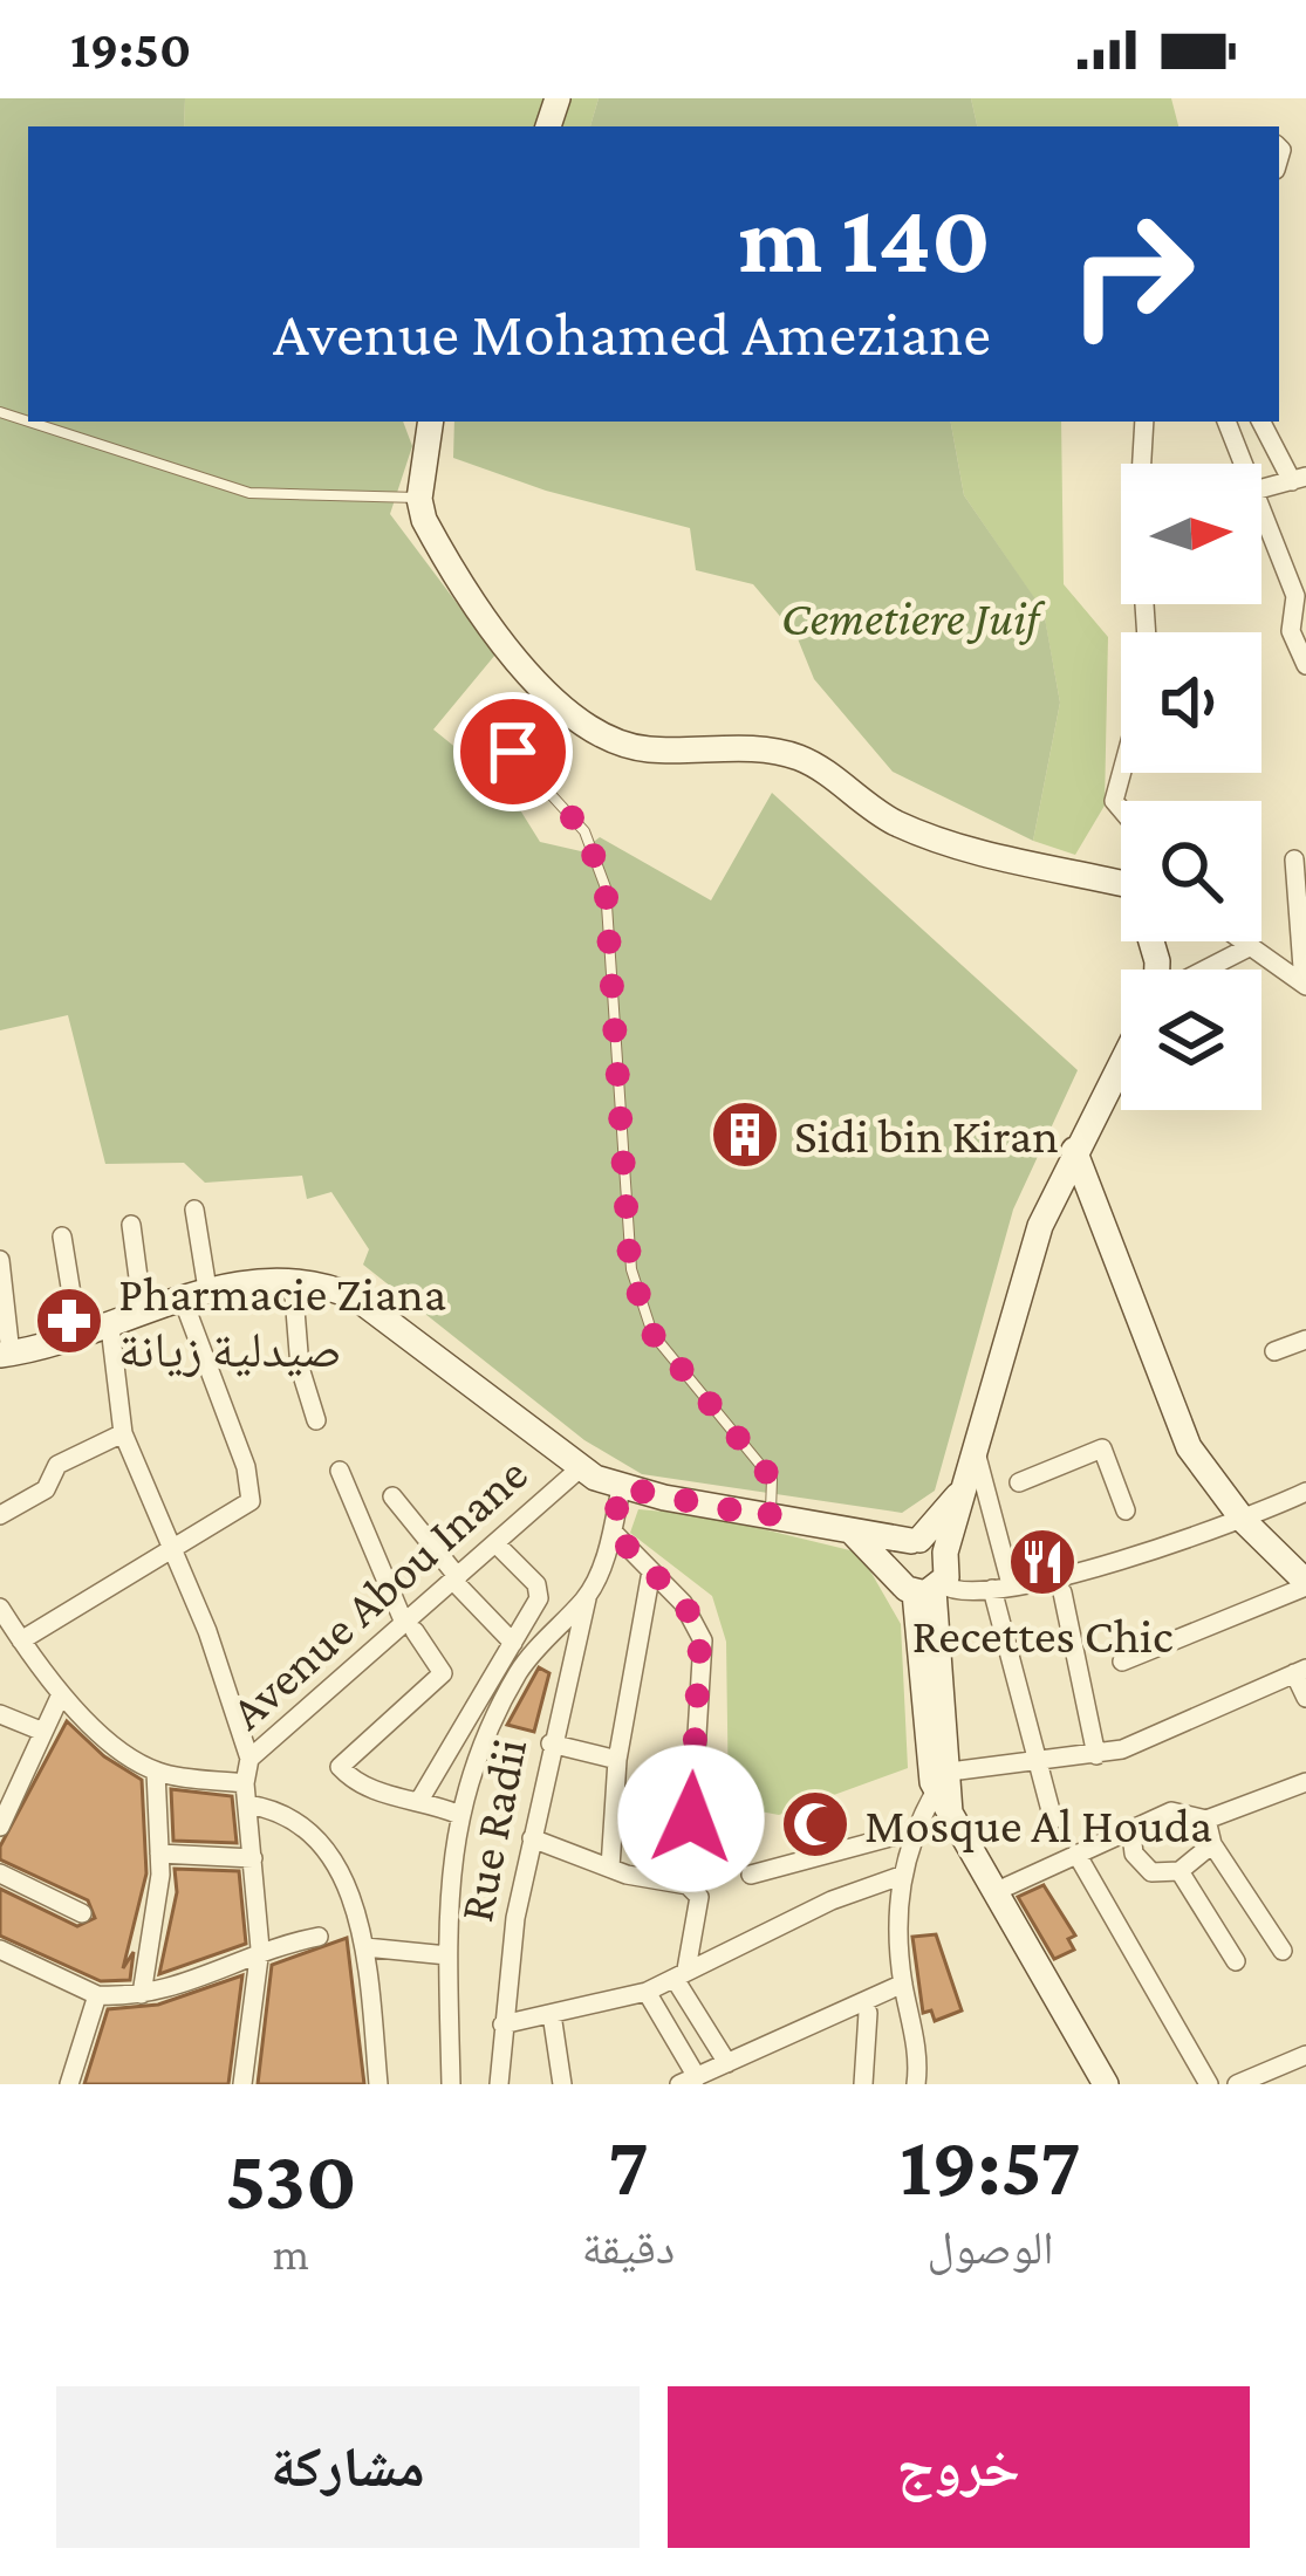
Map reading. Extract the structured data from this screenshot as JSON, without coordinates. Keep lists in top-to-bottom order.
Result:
{
  "streets": {
    "street": ["Avenue Abou Inane", "Rue Radii"]
  },
  "parks": ["Cemetiere Juif"],
  "places": {
    "building": ["Sidi bin Kiran"],
    "pharmacy": ["Pharmacie Ziana صيدلية زيانة"],
    "restaurant": ["Recettes Chic"],
    "mosque": ["Mosque Al Houda"]
  },
  "north": "right",
  "page": {
    "status": "19:50",
    "turn": ["140 m", "Avenue Mohamed Ameziane"],
    "eta": [
      "19:57",
      "الوصول",
      "7",
      "دقيقة",
      "530",
      "m"
    ],
    "buttons": ["خروج", "مشاركة"]
  }
}
